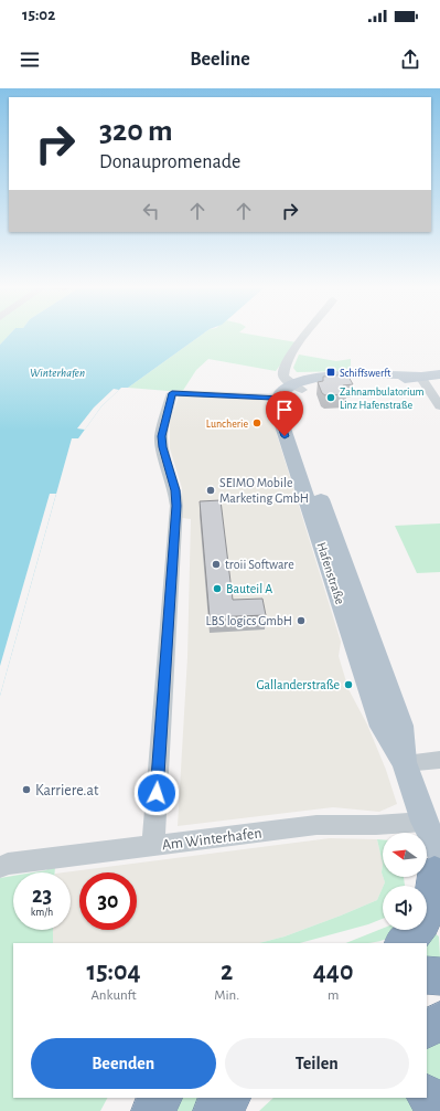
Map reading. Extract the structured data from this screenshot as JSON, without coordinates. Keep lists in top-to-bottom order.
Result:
{
  "streets": {
    "main road": ["Hafenstraße"],
    "street": ["Am Winterhafen"]
  },
  "crossings": [
    ["Hafenstraße", "Am Winterhafen"]
  ],
  "water": ["Winterhafen"],
  "places": {
    "transit": ["Schiffswerft"],
    "other": [
      "Zahnambulatorium Linz Hafenstraße",
      "Luncherie",
      "SEIMO Mobile Marketing GmbH",
      "troii Software",
      "Bauteil A",
      "LBS logics GmbH",
      "Gallanderstraße",
      "Karriere.at"
    ]
  },
  "north": "left",
  "page": {
    "status": "15:02",
    "header": "Beeline",
    "turn": ["320 m", "Donaupromenade"],
    "speed": "23 km/h",
    "limit": "30",
    "eta": [
      "15:04",
      "Ankunft",
      "2",
      "Min.",
      "440",
      "m"
    ],
    "buttons": ["Beenden", "Teilen"]
  }
}
